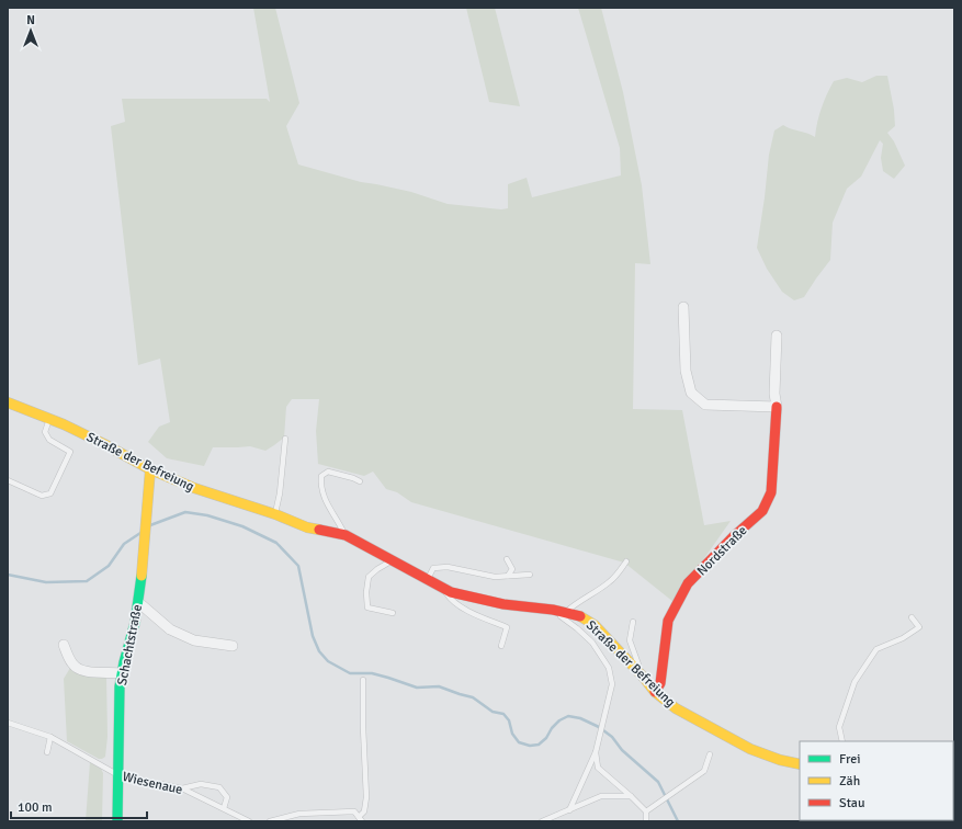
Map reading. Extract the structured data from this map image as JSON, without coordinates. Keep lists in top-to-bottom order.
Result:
{
  "streets": {
    "street": ["Straße der Befreiung", "Nordstraße", "Schachtstraße"],
    "lane": ["Wiesenaue"]
  },
  "crossings": [
    ["Straße der Befreiung", "Nordstraße"],
    ["Straße der Befreiung", "Schachtstraße"],
    ["Schachtstraße", "Wiesenaue"]
  ],
  "legend": ["Frei", "Zäh", "Stau"],
  "scale_bar": "100 m",
  "north": "top"
}
